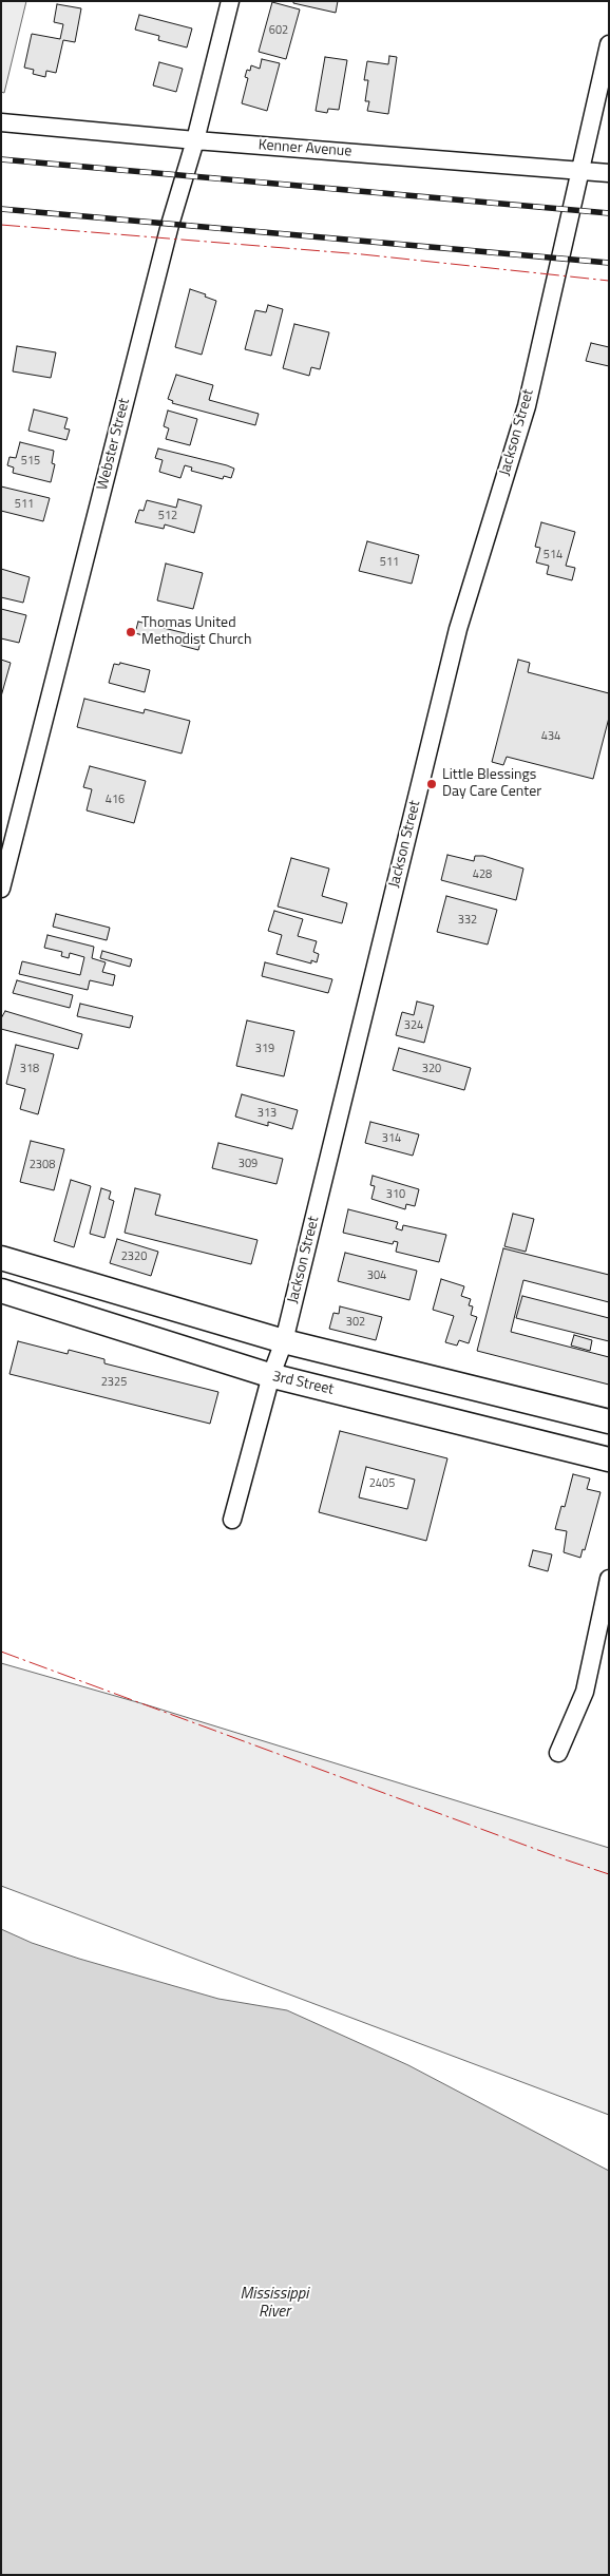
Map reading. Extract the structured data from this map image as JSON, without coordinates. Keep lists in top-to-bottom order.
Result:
{
  "streets": {
    "main road": ["3rd Street"],
    "street": ["Kenner Avenue", "Jackson Street", "Webster Street"]
  },
  "crossings": [
    ["Kenner Avenue", "Jackson Street"],
    ["Kenner Avenue", "Webster Street"],
    ["Jackson Street", "3rd Street"]
  ],
  "water": ["Mississippi River"],
  "places": ["Thomas United Methodist Church", "Little Blessings Day Care Center"],
  "house_numbers": [
    "602",
    "515",
    "511",
    "512",
    "514",
    "511",
    "434",
    "416",
    "428",
    "332",
    "324",
    "319",
    "318",
    "320",
    "313",
    "314",
    "309",
    "2308",
    "310",
    "2320",
    "304",
    "302",
    "2325",
    "2405"
  ]
}
